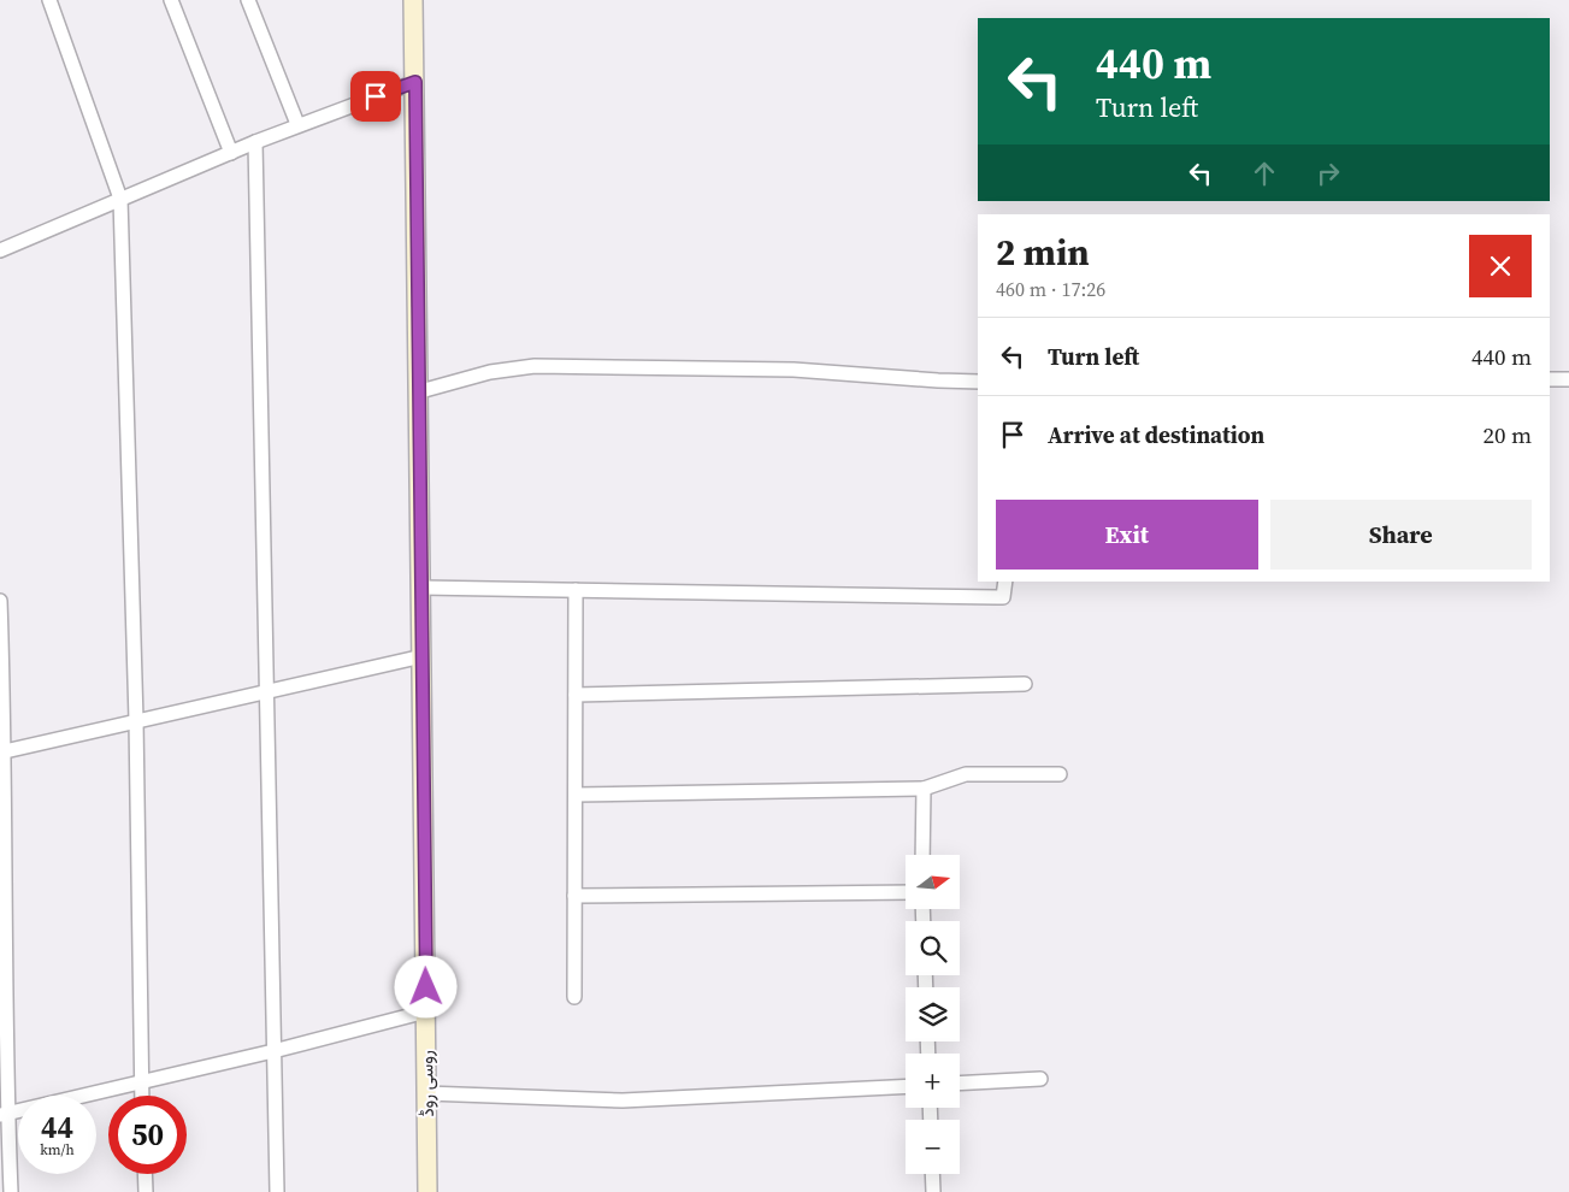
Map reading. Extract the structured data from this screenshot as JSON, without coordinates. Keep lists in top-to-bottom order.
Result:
{
  "streets": {
    "main road": ["روسی روڈ"]
  },
  "north": "right",
  "page": {
    "turn": ["440 m", "Turn left"],
    "heading": ["2 min", "460 m · 17:26"],
    "list": [
      {
        "name": "Turn left",
        "value": "440 m"
      },
      {
        "name": "Arrive at destination",
        "value": "20 m"
      }
    ],
    "buttons": ["Exit", "Share"],
    "map_buttons": ["+", "−"],
    "speed": "44 km/h",
    "limit": "50"
  }
}
